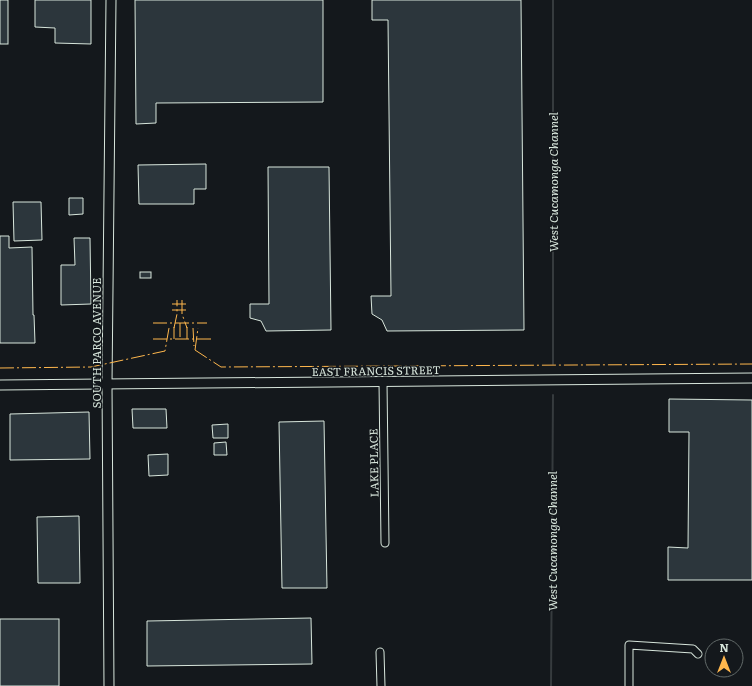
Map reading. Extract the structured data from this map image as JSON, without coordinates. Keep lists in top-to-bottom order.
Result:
{
  "streets": {
    "street": ["SOUTH PARCO AVENUE", "EAST FRANCIS STREET", "LAKE PLACE"]
  },
  "crossings": [
    ["SOUTH PARCO AVENUE", "EAST FRANCIS STREET"],
    ["EAST FRANCIS STREET", "LAKE PLACE"]
  ],
  "water": ["West Cucamonga Channel"],
  "north": "top"
}
